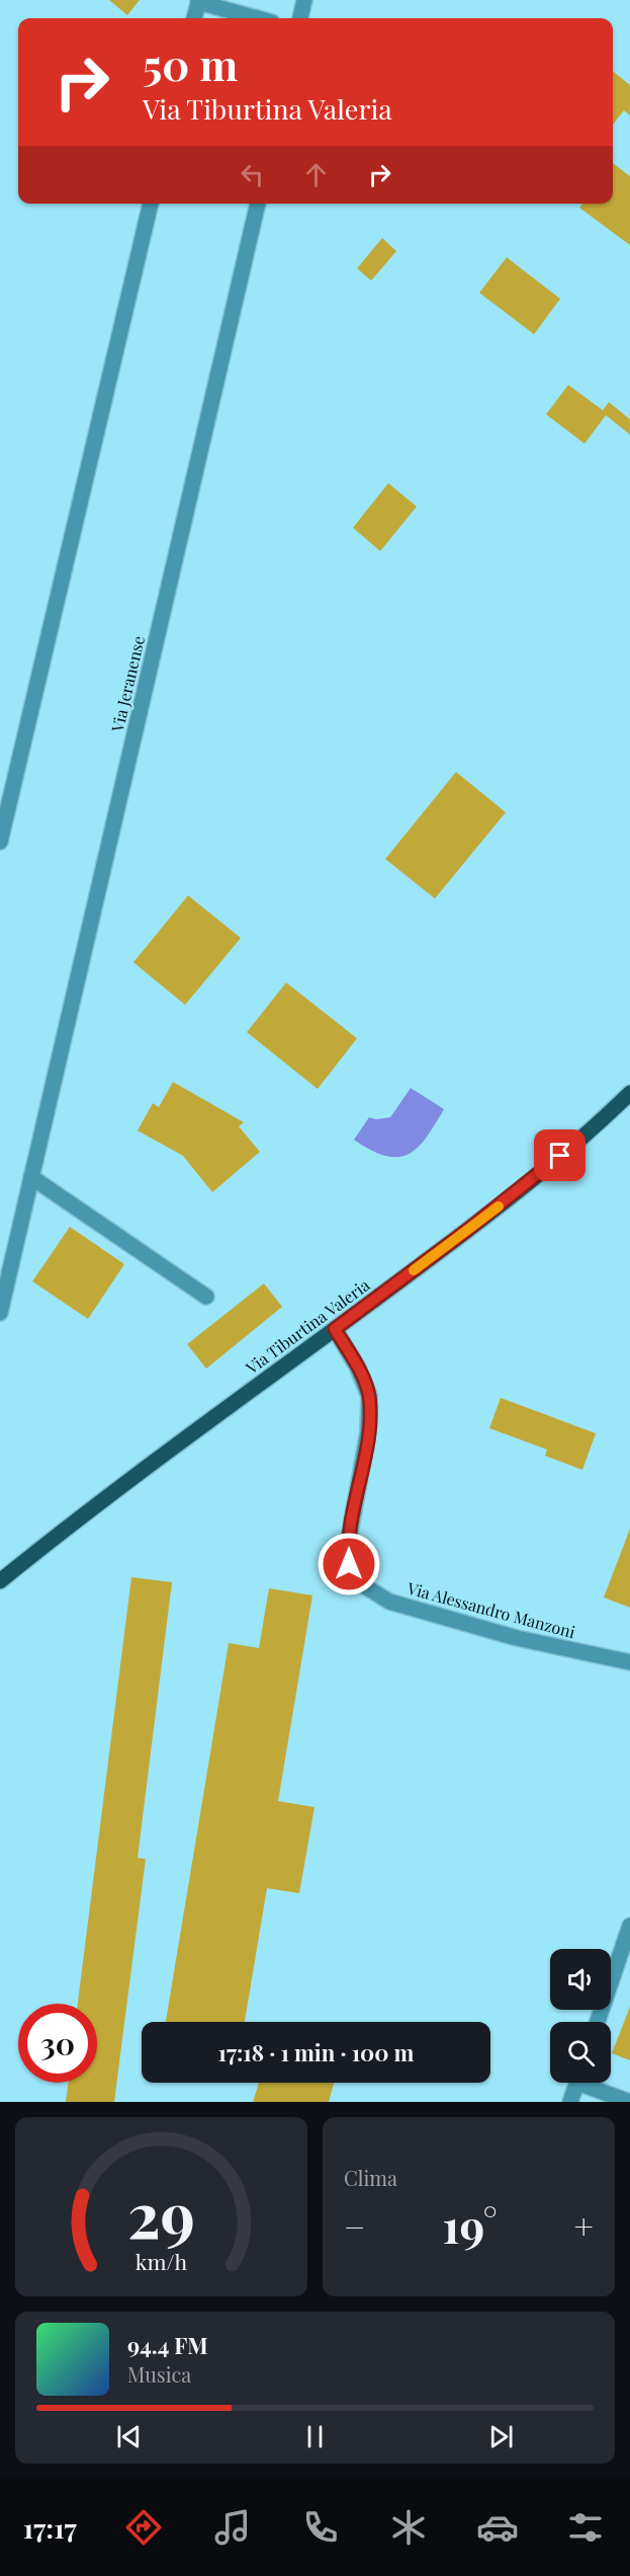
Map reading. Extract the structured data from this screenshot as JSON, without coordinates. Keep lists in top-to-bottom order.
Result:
{
  "streets": {
    "main road": ["Via Tiburtina Valeria"],
    "street": ["Via Jeranense", "Via Alessandro Manzoni"]
  },
  "crossings": [
    ["Via Tiburtina Valeria", "Via Alessandro Manzoni"]
  ],
  "page": {
    "turn": ["50 m", "Via Tiburtina Valeria"],
    "limit": "30",
    "trip": "17:18 · 1 min · 100 m",
    "tile": "Clima",
    "heat": ["−", "19°", "+"],
    "song": ["94.4 FM", "Musica"],
    "tabs": "17:17",
    "gauge": ["29", "km/h"]
  }
}
